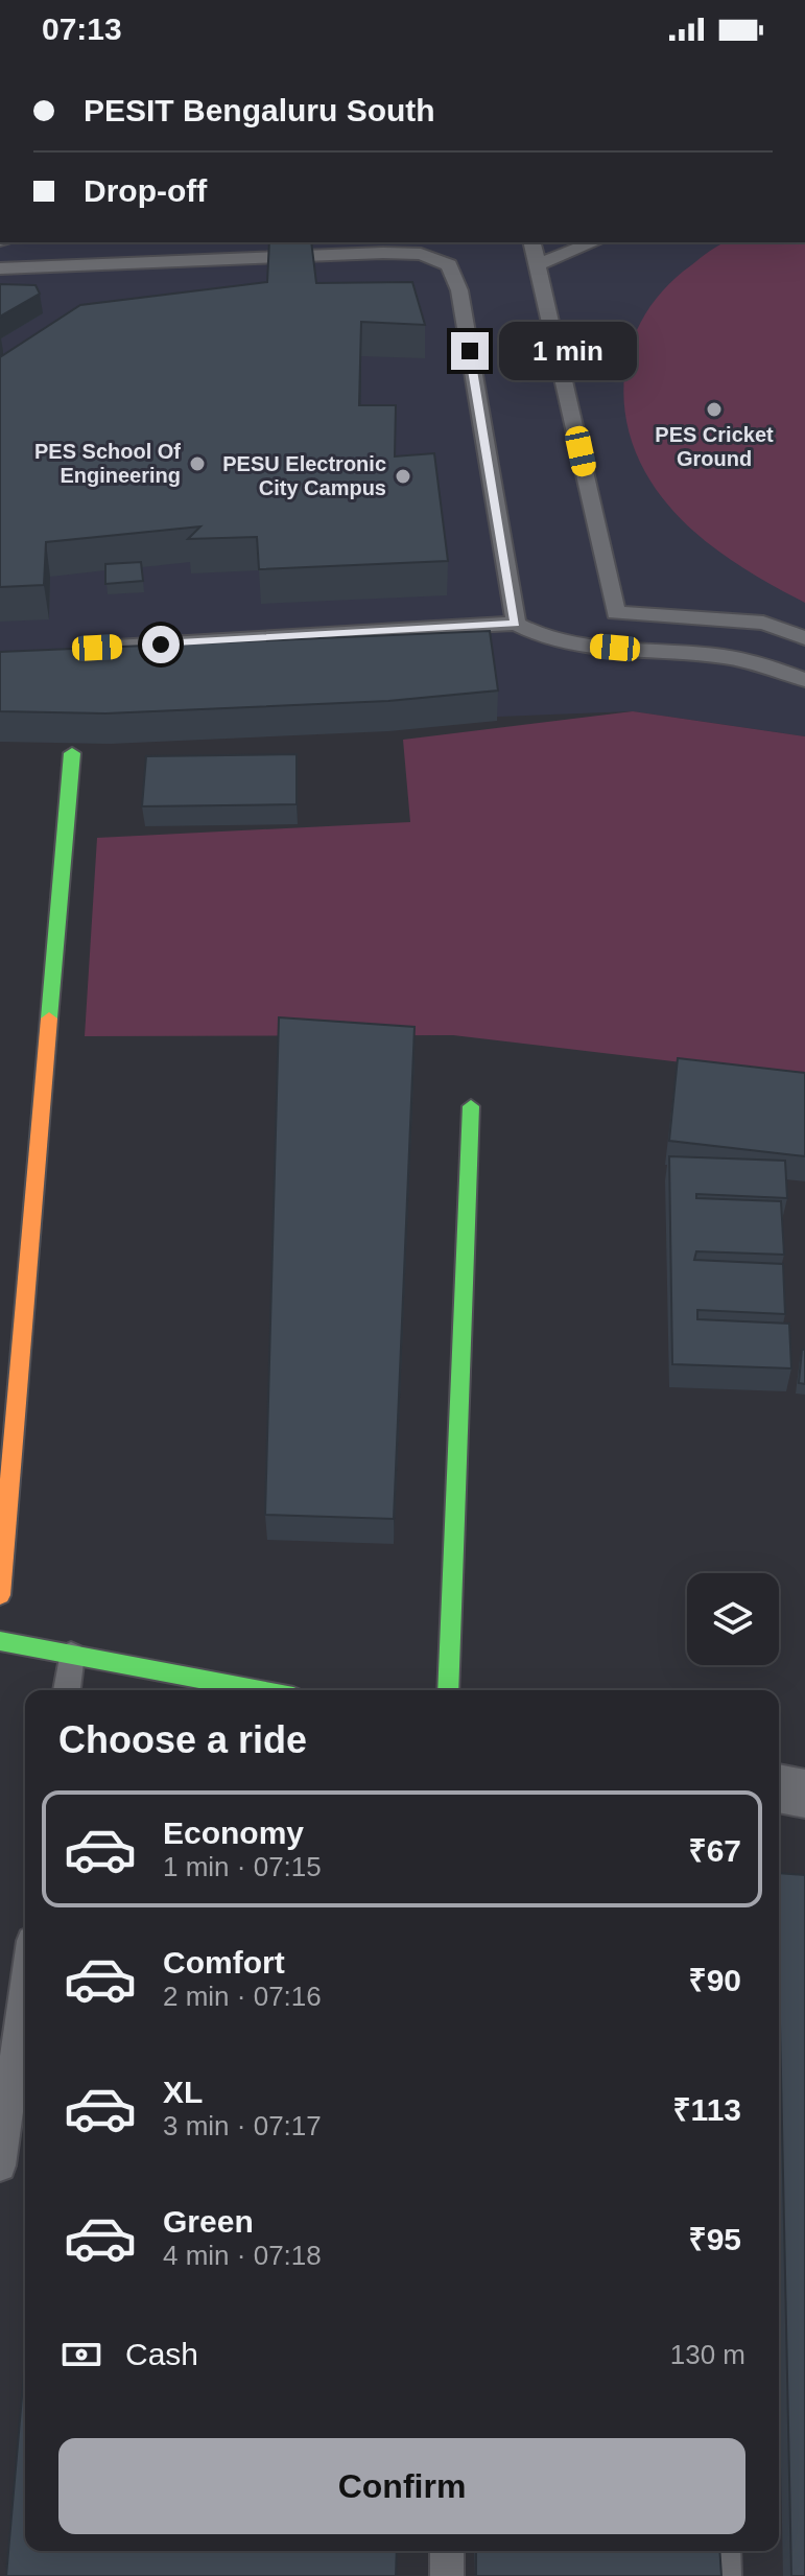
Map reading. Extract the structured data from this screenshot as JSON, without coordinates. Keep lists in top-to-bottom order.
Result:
{
  "places": ["PES Cricket Ground", "PES School Of Engineering", "PESU Electronic City Campus"],
  "page": {
    "status": "07:13",
    "banner": ["PESIT Bengaluru South", "Drop-off"],
    "bubble": "1 min",
    "heading": "Choose a ride",
    "list": [
      {
        "name": "Economy",
        "note": "1 min · 07:15",
        "value": "₹67"
      },
      {
        "name": "Comfort",
        "note": "2 min · 07:16",
        "value": "₹90"
      },
      {
        "name": "XL",
        "note": "3 min · 07:17",
        "value": "₹113"
      },
      {
        "name": "Green",
        "note": "4 min · 07:18",
        "value": "₹95"
      }
    ],
    "pay": ["Cash", "130 m"],
    "buttons": "Confirm"
  }
}
